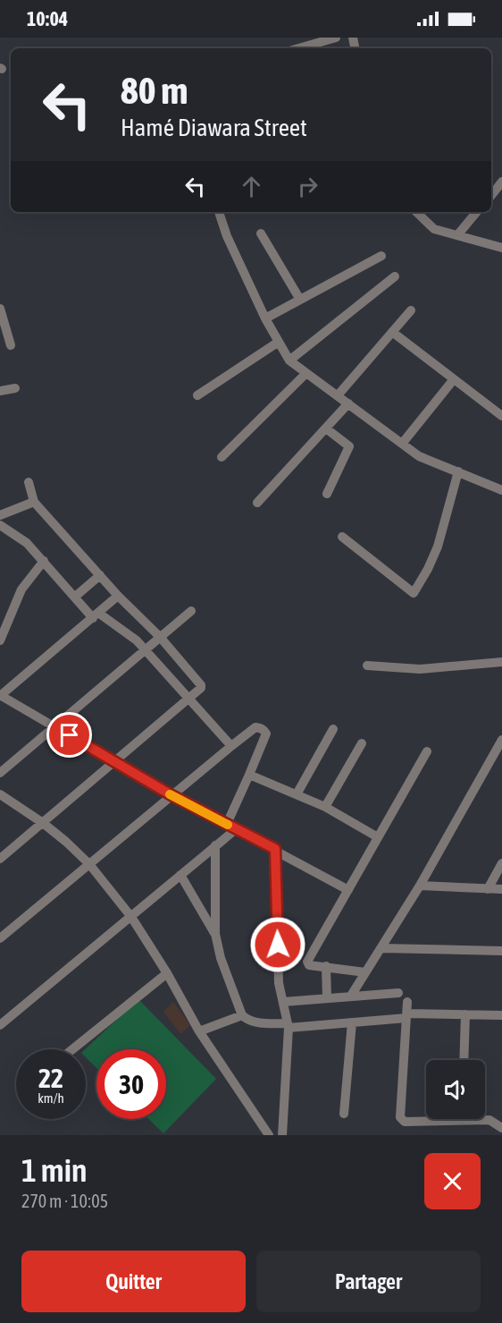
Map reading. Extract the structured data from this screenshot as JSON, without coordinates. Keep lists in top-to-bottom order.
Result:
{
  "page": {
    "status": "10:04",
    "turn": ["80 m", "Hamé Diawara Street"],
    "speed": "22 km/h",
    "limit": "30",
    "heading": ["1 min", "270 m · 10:05"],
    "buttons": ["Quitter", "Partager"]
  }
}
